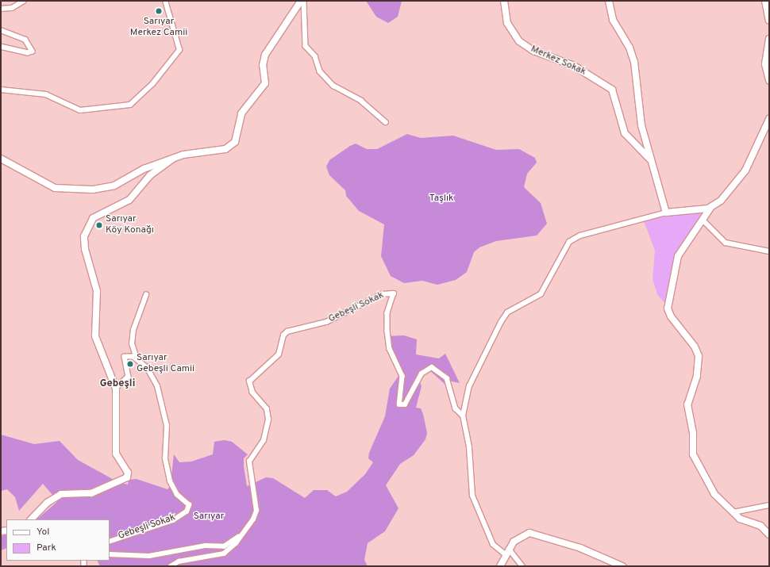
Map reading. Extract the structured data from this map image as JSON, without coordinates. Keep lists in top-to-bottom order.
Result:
{
  "streets": {
    "street": ["Merkez Sokak", "Gebeşli Sokak"]
  },
  "districts": ["Gebeşli"],
  "parks": ["Taşlık", "Sarıyar"],
  "places": ["Sarıyar Merkez Camii", "Sarıyar Köy Konağı", "Sarıyar Gebeşli Camii"],
  "legend": ["Yol", "Park"]
}
